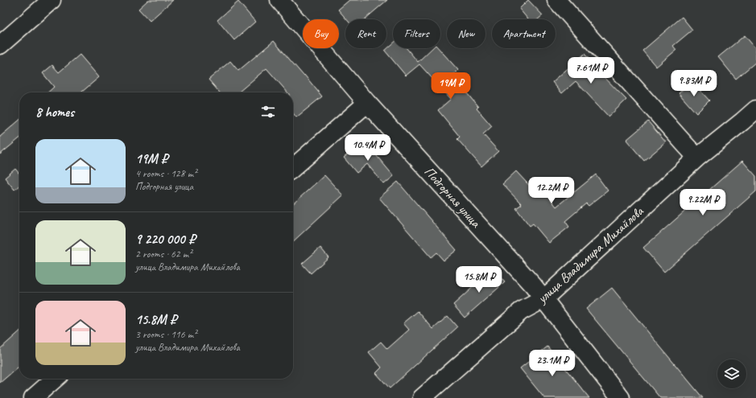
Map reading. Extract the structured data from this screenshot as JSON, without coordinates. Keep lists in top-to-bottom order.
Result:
{
  "streets": {
    "street": ["Подгорная улица", "улица Владимира Михайлова"]
  },
  "crossings": [
    ["Подгорная улица", "улица Владимира Михайлова"]
  ],
  "page": {
    "chip": [
      "Buy",
      "Rent",
      "Filters",
      "New",
      "Apartment"
    ],
    "price": [
      "7.61M ₽",
      "9.83M ₽",
      "19M ₽",
      "10.4M ₽",
      "12.2M ₽",
      "9.22M ₽",
      "15.8M ₽",
      "23.1M ₽"
    ],
    "heading": "8 homes",
    "list": [
      {
        "name": "19M ₽",
        "note": "4 rooms · 128 m² · Подгорная улица"
      },
      {
        "name": "9 220 000 ₽",
        "note": "2 rooms · 62 m² · улица Владимира Михайлова"
      },
      {
        "name": "15.8M ₽",
        "note": "3 rooms · 116 m² · улица Владимира Михайлова"
      }
    ]
  }
}
